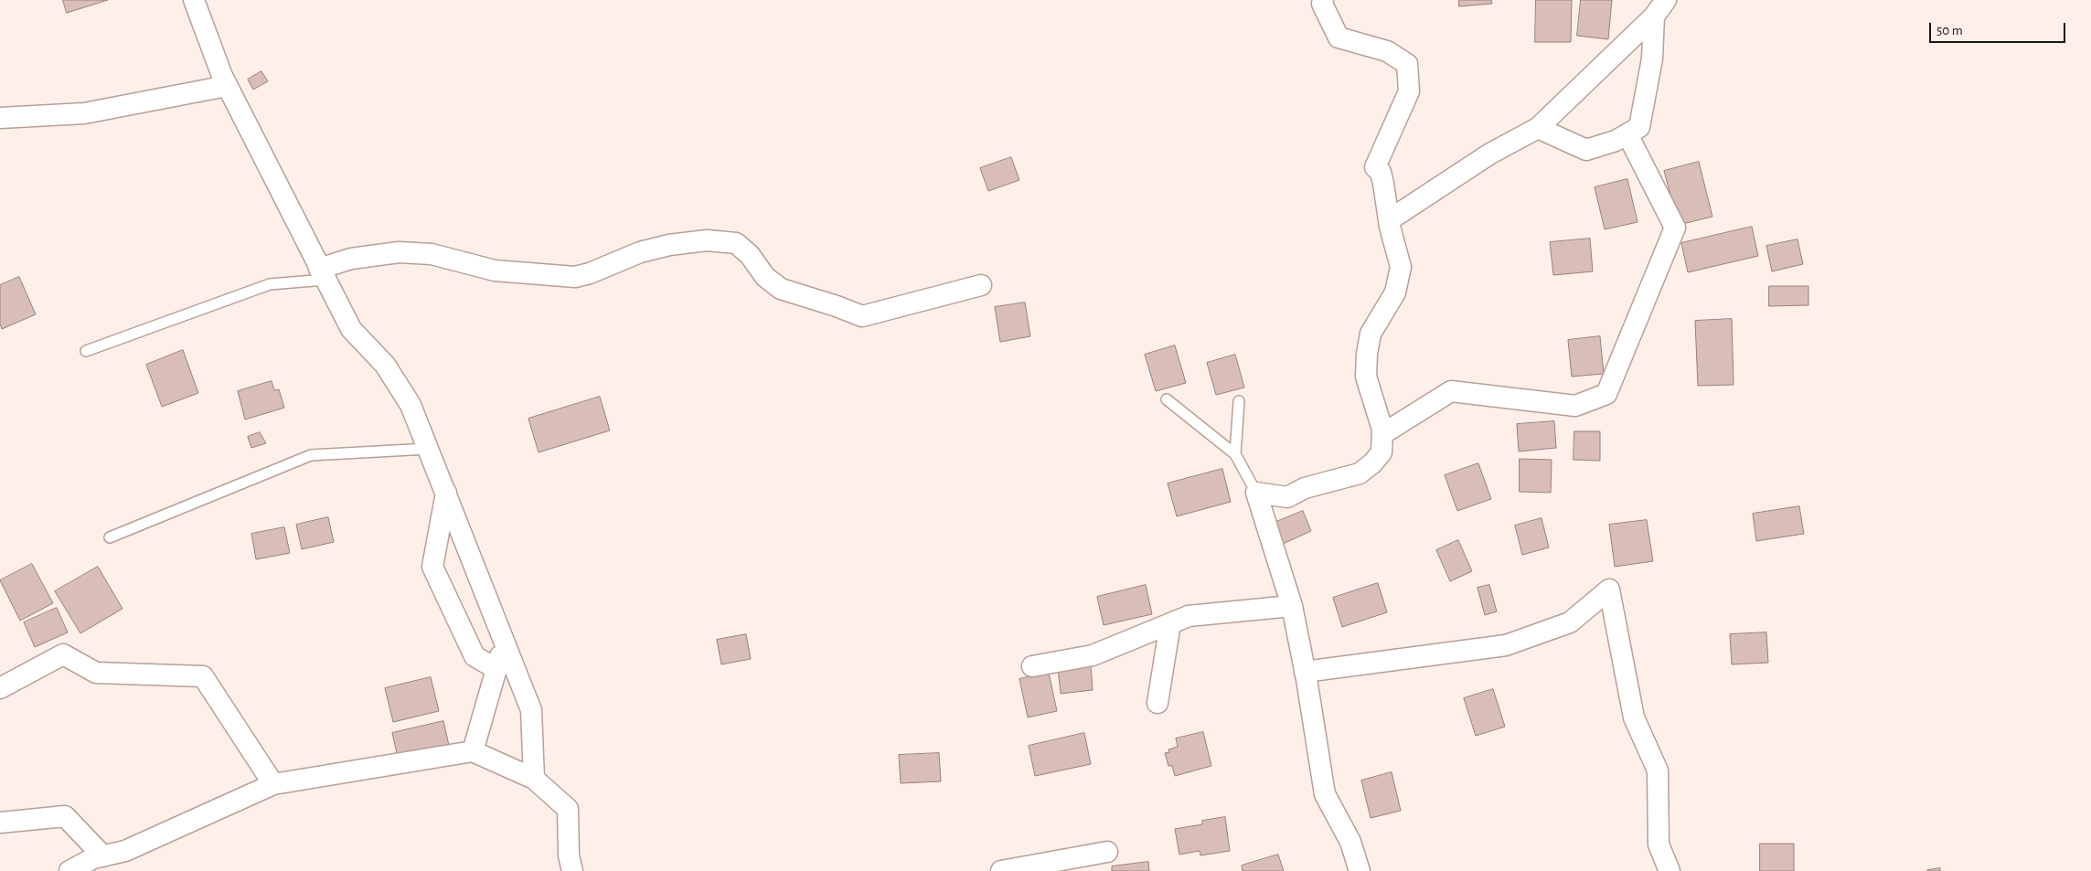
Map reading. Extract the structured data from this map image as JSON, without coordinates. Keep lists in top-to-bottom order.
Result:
{
  "scale_bar": "50 m"
}
